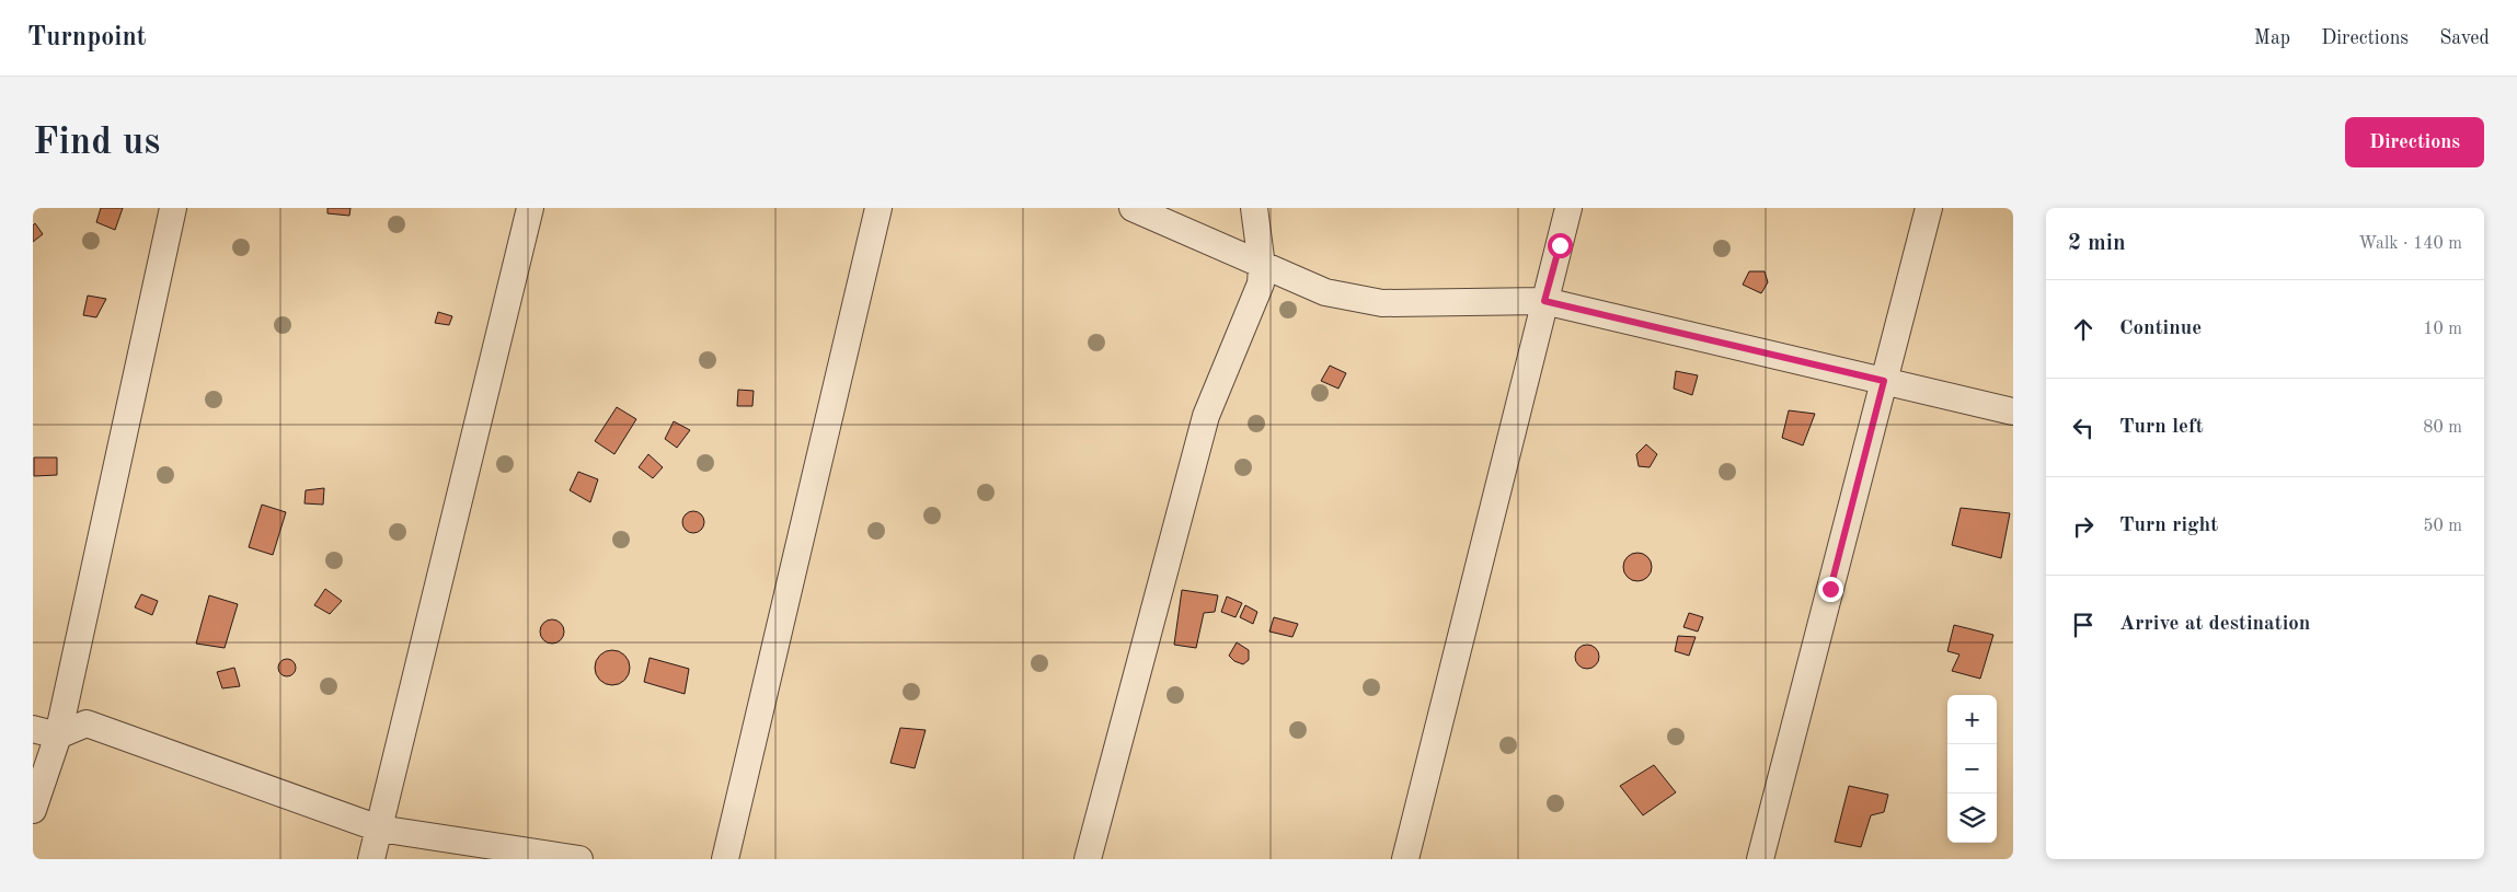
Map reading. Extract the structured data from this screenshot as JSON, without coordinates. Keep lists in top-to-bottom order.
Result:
{
  "page": {
    "header": "Turnpoint",
    "nav": ["Map", "Directions", "Saved"],
    "buttons": "Directions",
    "title": "Find us",
    "heading": ["2 min", "Walk · 140 m"],
    "list": [
      ["Continue", "10 m"],
      ["Turn left", "80 m"],
      ["Turn right", "50 m"],
      "Arrive at destination"
    ],
    "map_buttons": ["+", "−"]
  }
}
